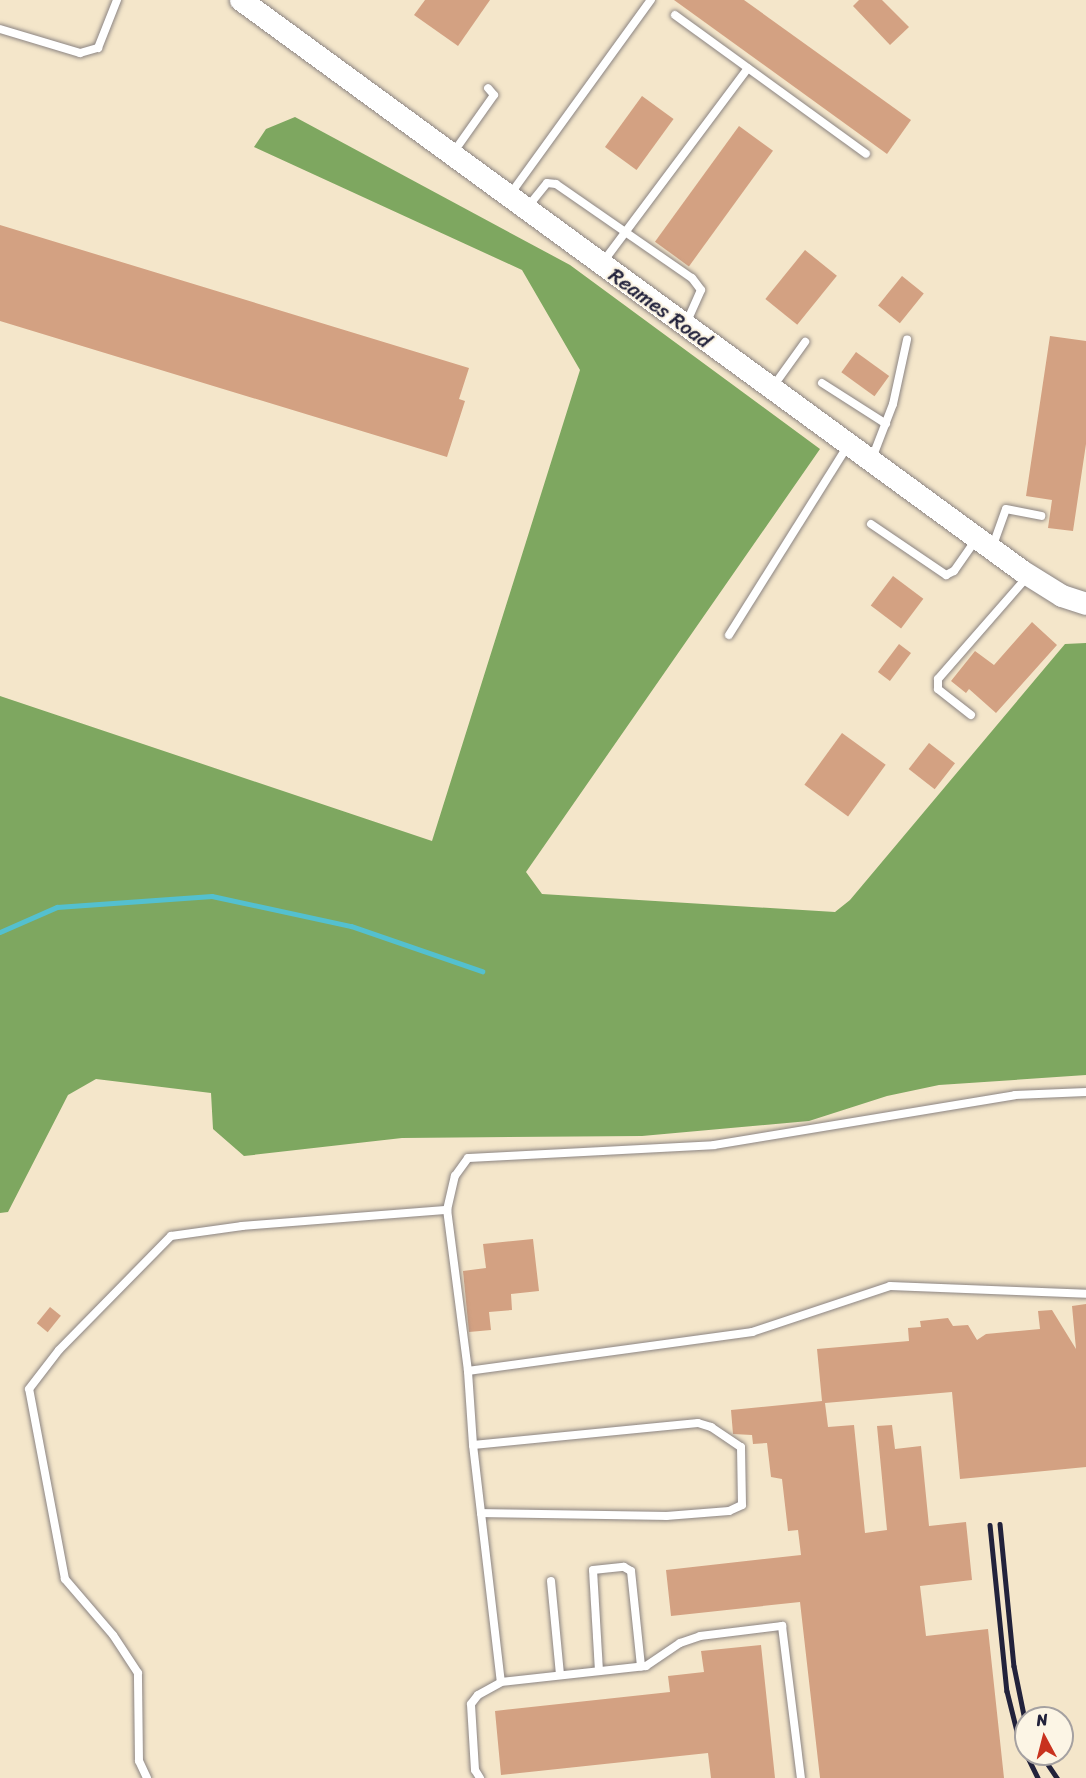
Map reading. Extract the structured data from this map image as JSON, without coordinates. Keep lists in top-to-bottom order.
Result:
{
  "streets": {
    "main road": ["Reames Road"]
  },
  "north": "top"
}
